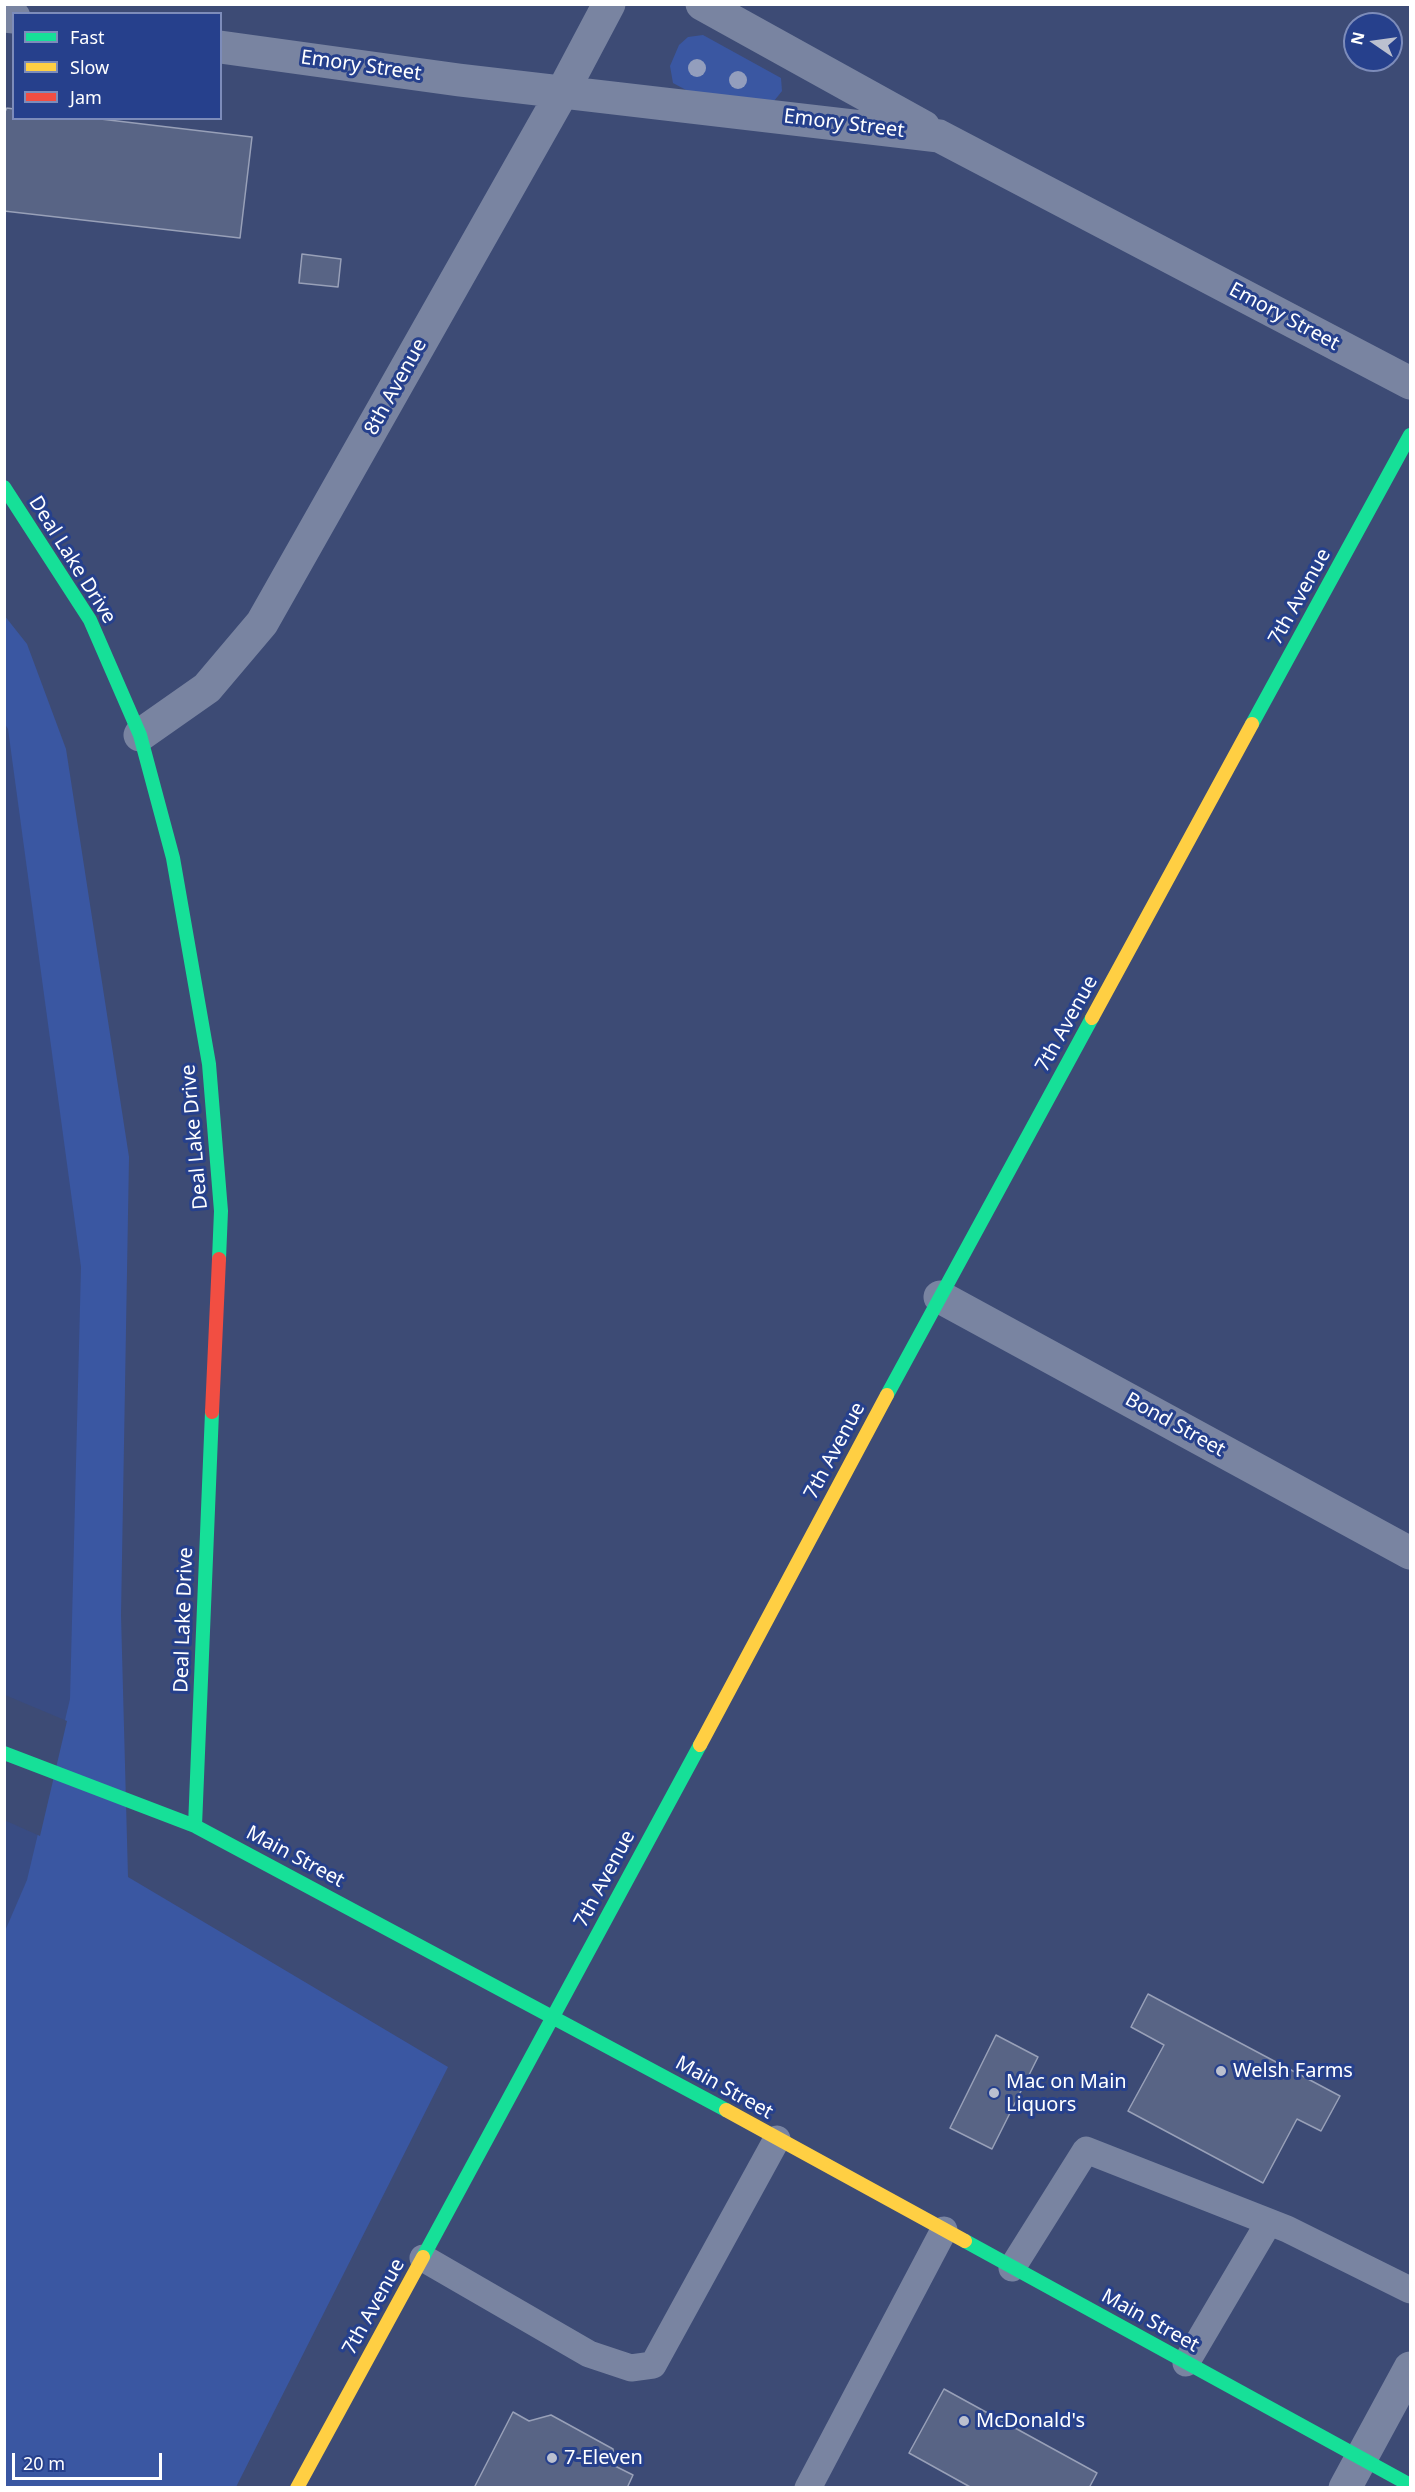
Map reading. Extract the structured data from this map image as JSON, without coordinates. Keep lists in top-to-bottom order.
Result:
{
  "streets": {
    "main road": ["Deal Lake Drive", "7th Avenue", "Main Street"],
    "street": ["Emory Street", "8th Avenue", "Bond Street"]
  },
  "crossings": [
    ["Emory Street", "8th Avenue"],
    ["8th Avenue", "Deal Lake Drive"],
    ["Deal Lake Drive", "Main Street"],
    ["7th Avenue", "Bond Street"],
    ["7th Avenue", "Main Street"]
  ],
  "places": [
    "Welsh Farms",
    "Mac on Main Liquors",
    "McDonald's",
    "7-Eleven"
  ],
  "legend": ["Fast", "Slow", "Jam"],
  "scale_bar": "20 m",
  "north": "left"
}
